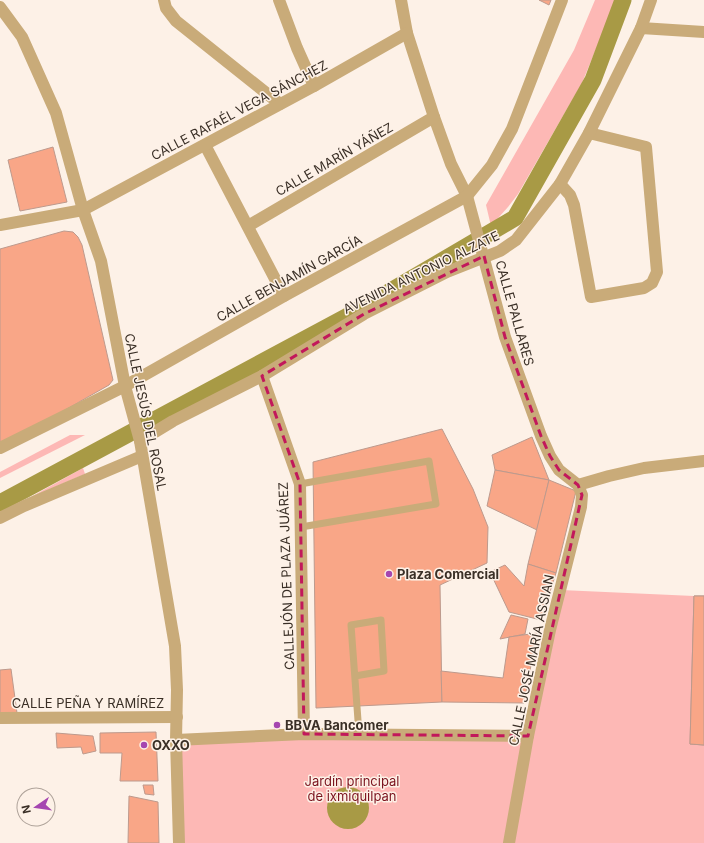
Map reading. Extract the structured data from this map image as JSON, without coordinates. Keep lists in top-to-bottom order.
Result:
{
  "streets": {
    "street": [
      "CALLE RAFAÉL VEGA SÁNCHEZ",
      "CALLE MARÍN YÁÑEZ",
      "AVENIDA ANTONIO ALZATE",
      "CALLE BENJAMÍN GARCÍA",
      "CALLE PALLARES",
      "CALLE JESÚS DEL ROSAL",
      "CALLEJÓN DE PLAZA JUÁREZ",
      "CALLE JOSÉ MARÍA ASSIAN",
      "CALLE PEÑA Y RAMÍREZ"
    ]
  },
  "crossings": [
    ["CALLE RAFAÉL VEGA SÁNCHEZ", "CALLE PALLARES"],
    ["CALLE RAFAÉL VEGA SÁNCHEZ", "CALLE JESÚS DEL ROSAL"],
    ["CALLE MARÍN YÁÑEZ", "CALLE PALLARES"],
    ["AVENIDA ANTONIO ALZATE", "CALLE PALLARES"],
    ["AVENIDA ANTONIO ALZATE", "CALLE JESÚS DEL ROSAL"],
    ["AVENIDA ANTONIO ALZATE", "CALLEJÓN DE PLAZA JUÁREZ"],
    ["CALLE BENJAMÍN GARCÍA", "CALLE PALLARES"],
    ["CALLE BENJAMÍN GARCÍA", "CALLE JESÚS DEL ROSAL"],
    ["CALLE PALLARES", "CALLE JOSÉ MARÍA ASSIAN"],
    ["CALLE JESÚS DEL ROSAL", "CALLE PEÑA Y RAMÍREZ"]
  ],
  "parks": ["Jardín principal de ixmiquilpan"],
  "places": ["Plaza Comercial", "BBVA Bancomer", "OXXO"],
  "north": "left"
}
